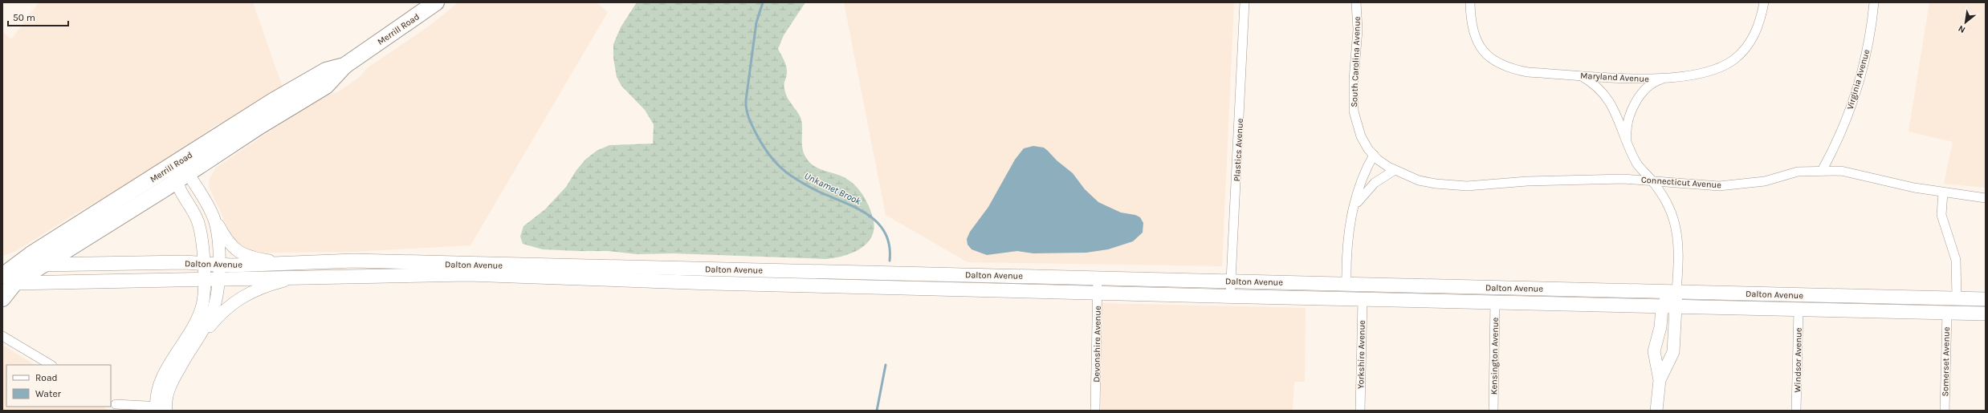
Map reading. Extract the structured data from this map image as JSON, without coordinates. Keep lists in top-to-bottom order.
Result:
{
  "streets": {
    "highway": ["Merrill Road", "Dalton Avenue"],
    "street": [
      "South Carolina Avenue",
      "Maryland Avenue",
      "Virginia Avenue",
      "Plastics Avenue",
      "Connecticut Avenue",
      "Devonshire Avenue",
      "Yorkshire Avenue",
      "Kensington Avenue",
      "Windsor Avenue",
      "Somerset Avenue"
    ]
  },
  "crossings": [
    ["Merrill Road", "Dalton Avenue"],
    ["South Carolina Avenue", "Connecticut Avenue"],
    ["Virginia Avenue", "Connecticut Avenue"],
    ["Plastics Avenue", "Dalton Avenue"],
    ["Dalton Avenue", "Devonshire Avenue"],
    ["Dalton Avenue", "Yorkshire Avenue"],
    ["Dalton Avenue", "Kensington Avenue"],
    ["Dalton Avenue", "Windsor Avenue"],
    ["Dalton Avenue", "Somerset Avenue"]
  ],
  "water": ["Unkamet Brook"],
  "legend": ["Road", "Water"],
  "scale_bar": "50 m",
  "north": "bottom left"
}
